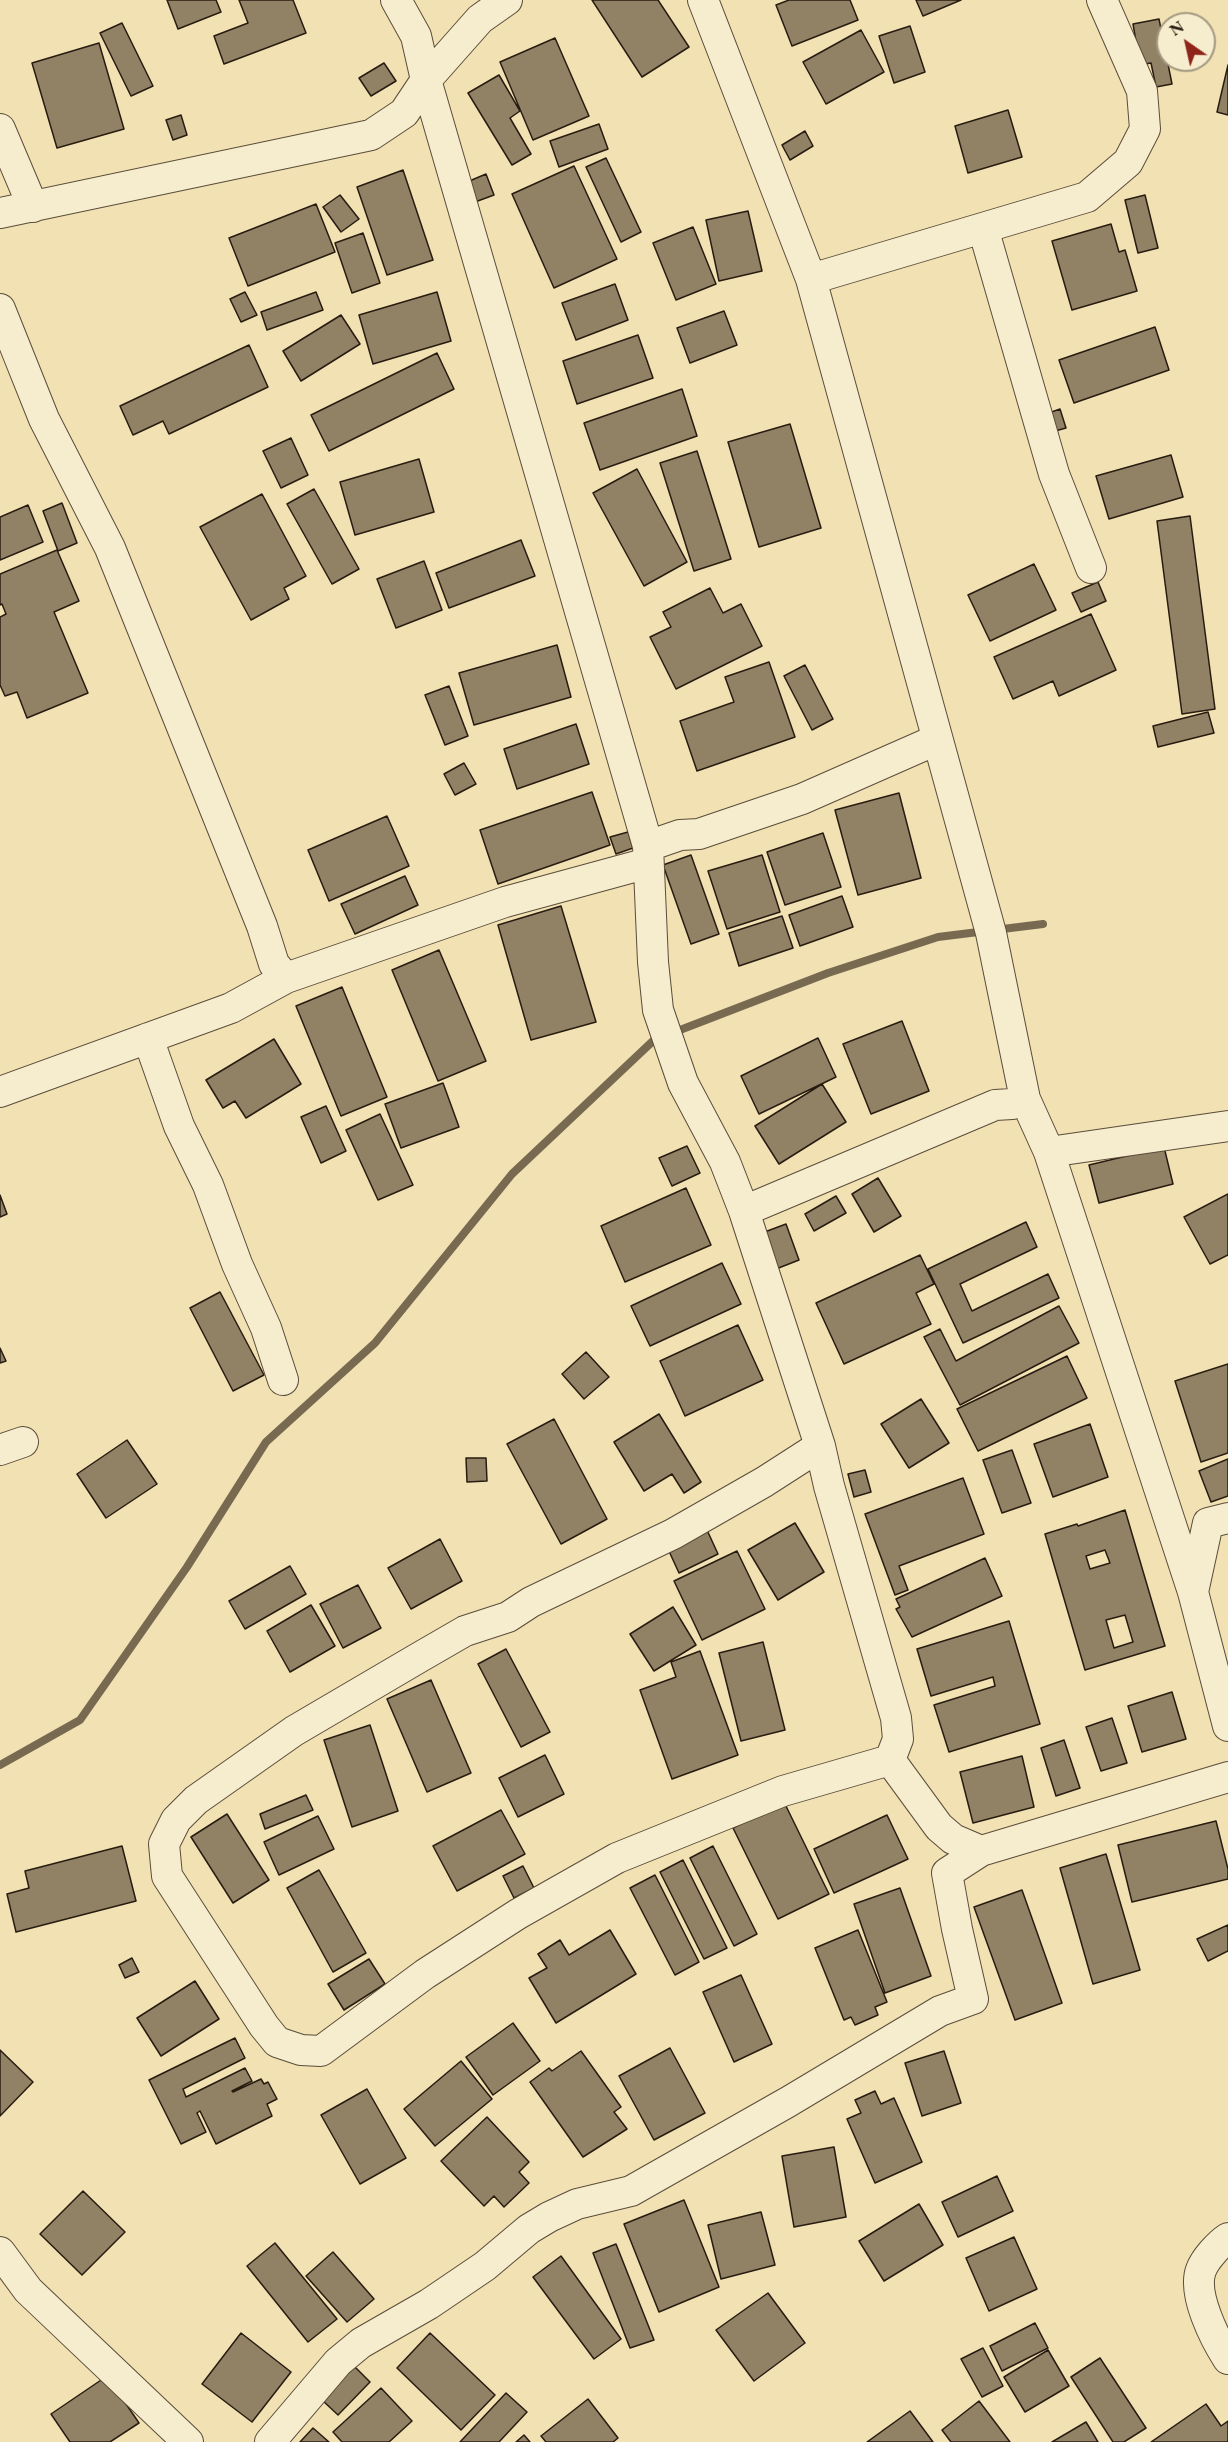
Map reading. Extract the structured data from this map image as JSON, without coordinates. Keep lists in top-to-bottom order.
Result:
{
  "north": "top left"
}
